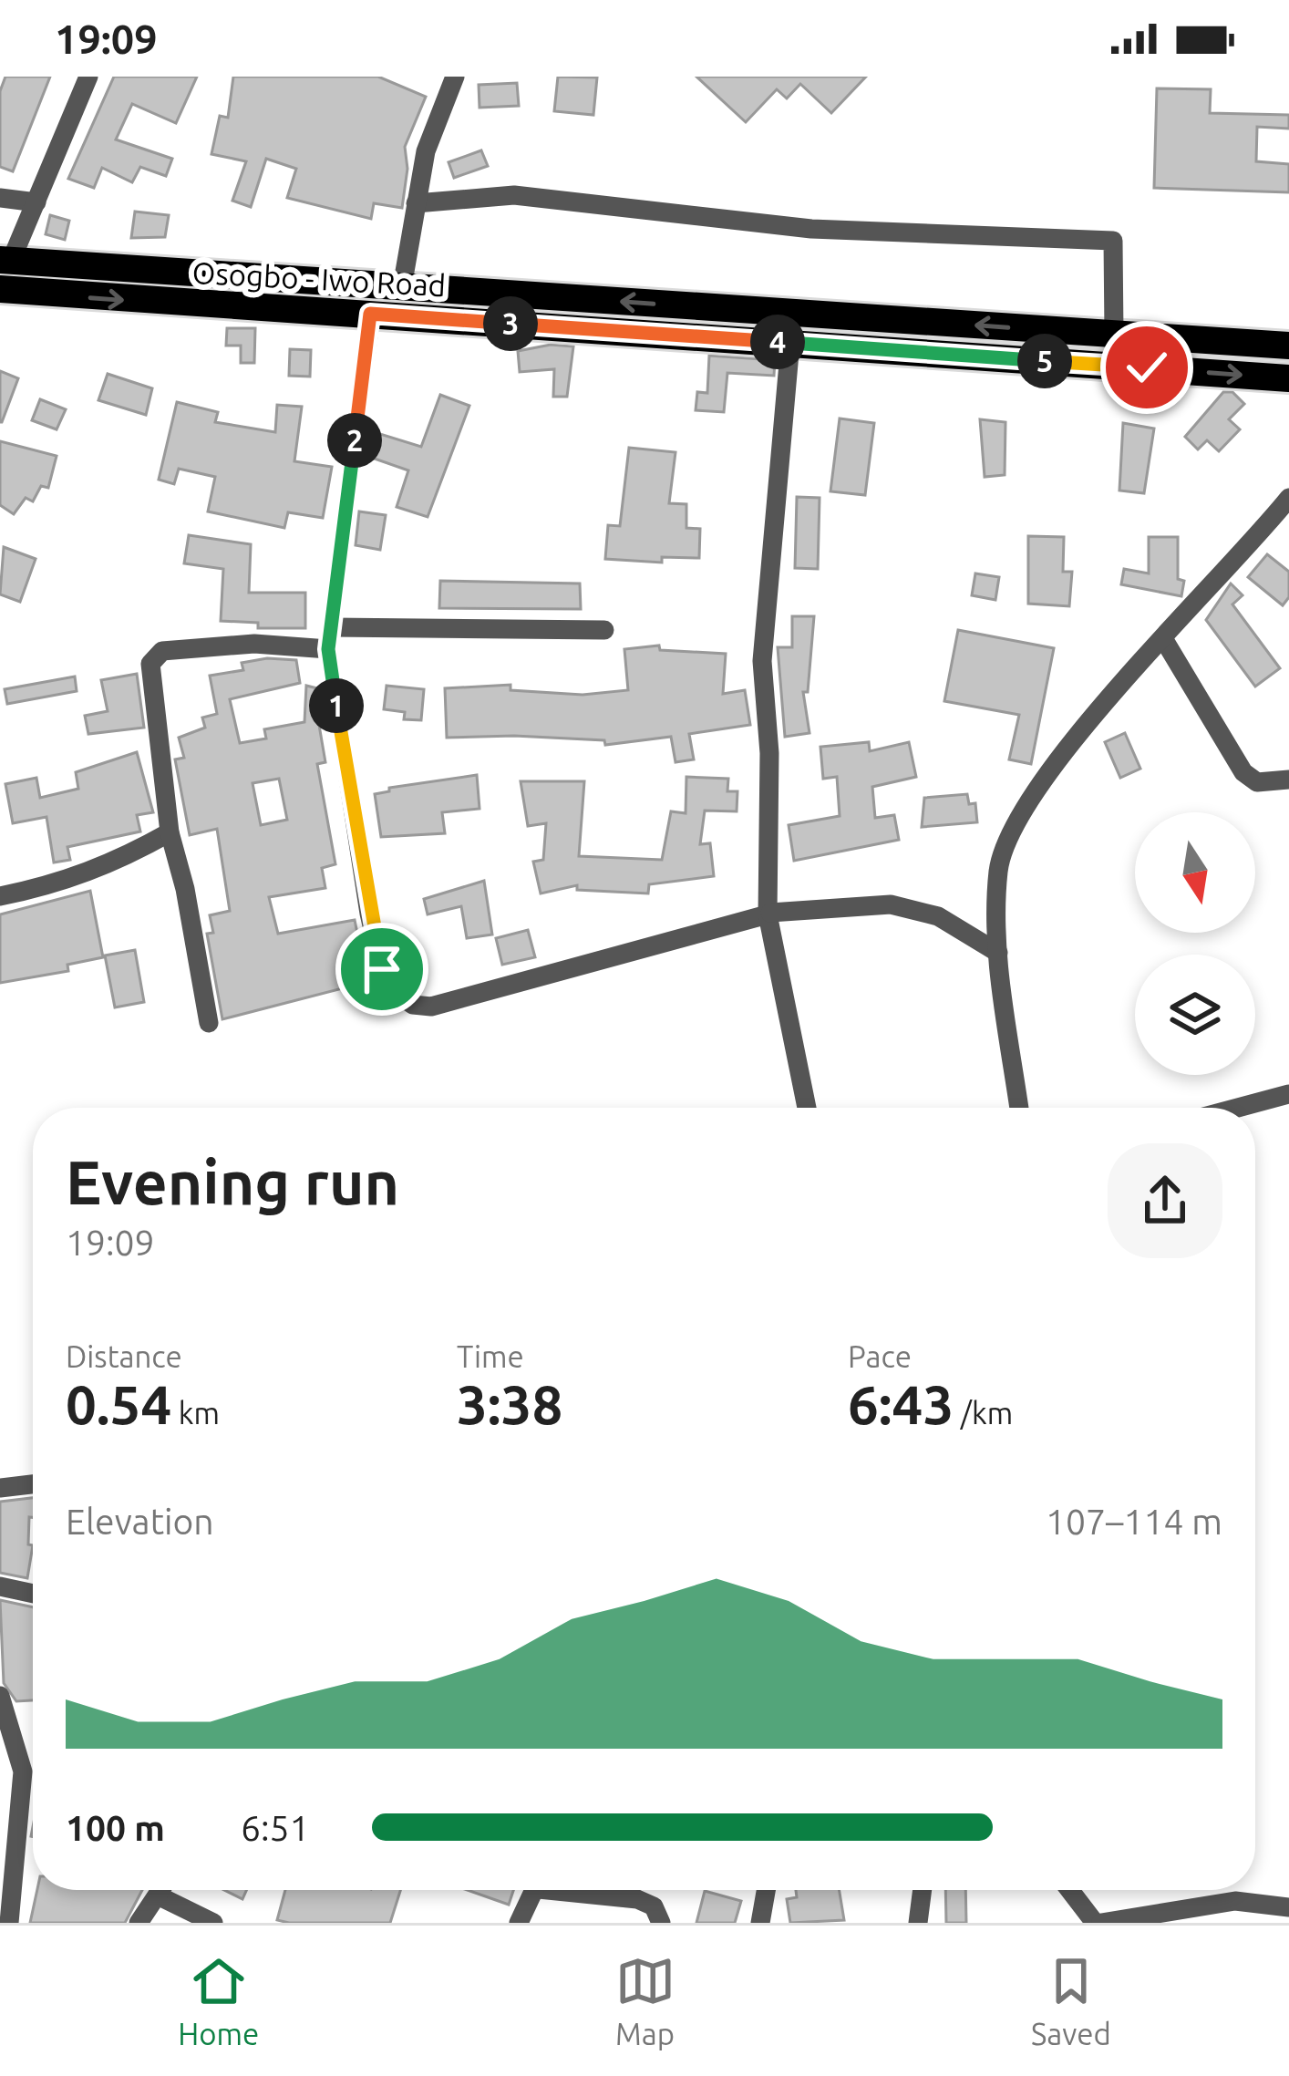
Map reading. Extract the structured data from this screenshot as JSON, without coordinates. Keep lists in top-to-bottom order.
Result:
{
  "streets": {
    "main road": ["Osogbo - Iwo Road"]
  },
  "north": "bottom",
  "page": {
    "status": "19:09",
    "pins": [
      "3",
      "4",
      "5",
      "2",
      "1"
    ],
    "heading": ["Evening run", "19:09"],
    "stats": [
      ["Distance", "0.54 km"],
      ["Time", "3:38"],
      ["Pace", "6:43 /km"]
    ],
    "chart": ["Elevation", "107–114 m"],
    "list": [
      {
        "name": "100 m",
        "note": "6:51"
      }
    ],
    "tabs": ["Home", "Map", "Saved"]
  }
}
